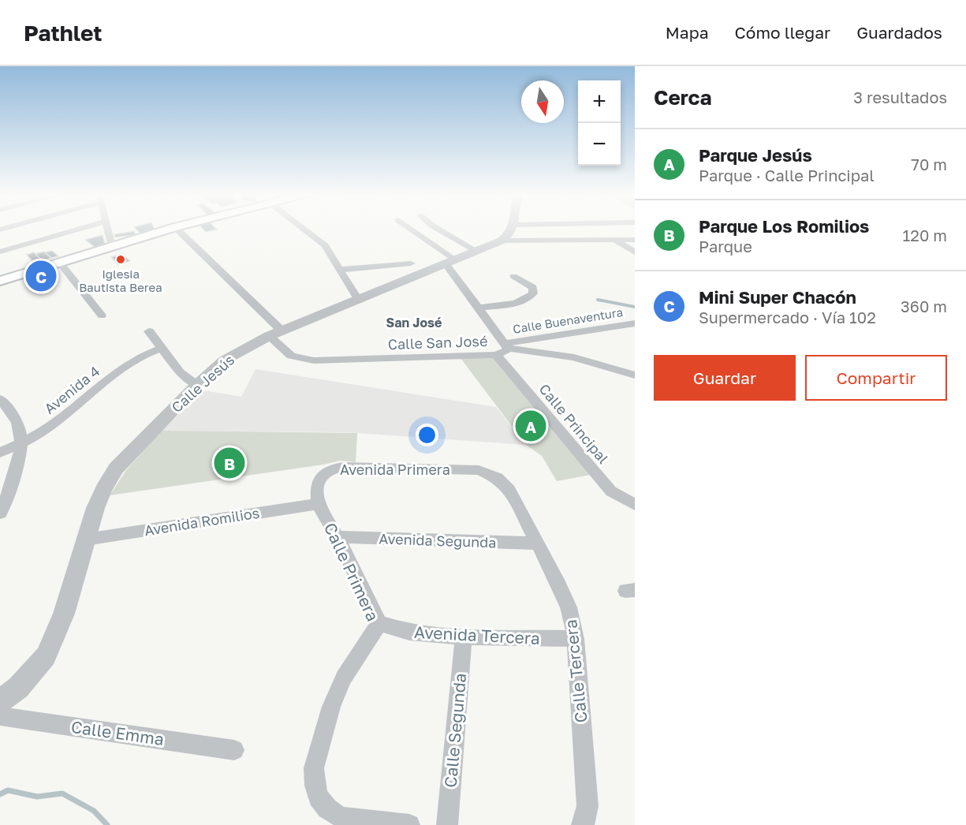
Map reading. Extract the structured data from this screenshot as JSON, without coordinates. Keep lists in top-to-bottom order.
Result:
{
  "streets": {
    "street": [
      "Calle Buenaventura",
      "Calle San José",
      "Calle Jesús",
      "Avenida 4",
      "Calle Principal",
      "Avenida Primera",
      "Avenida Romilios",
      "Avenida Segunda",
      "Calle Primera",
      "Avenida Tercera",
      "Calle Tercera",
      "Calle Segunda",
      "Calle Emma"
    ]
  },
  "crossings": [
    ["Calle Buenaventura", "Calle San José"],
    ["Calle San José", "Calle Jesús"],
    ["Calle San José", "Calle Principal"],
    ["Calle Jesús", "Avenida Romilios"],
    ["Avenida Primera", "Avenida Romilios"],
    ["Avenida Primera", "Calle Primera"],
    ["Avenida Primera", "Calle Tercera"],
    ["Avenida Romilios", "Calle Primera"],
    ["Avenida Segunda", "Calle Primera"],
    ["Avenida Segunda", "Calle Tercera"],
    ["Calle Primera", "Avenida Tercera"],
    ["Avenida Tercera", "Calle Tercera"],
    ["Avenida Tercera", "Calle Segunda"]
  ],
  "districts": ["San José"],
  "places": ["Iglesia Bautista Berea"],
  "north": "bottom",
  "page": {
    "header": "Pathlet",
    "nav": ["Mapa", "Cómo llegar", "Guardados"],
    "heading": ["Cerca", "3 resultados"],
    "map_buttons": ["+", "−"],
    "list": [
      {
        "mark": "A",
        "name": "Parque Jesús",
        "note": "Parque · Calle Principal",
        "value": "70 m"
      },
      {
        "mark": "B",
        "name": "Parque Los Romilios",
        "note": "Parque",
        "value": "120 m"
      },
      {
        "mark": "C",
        "name": "Mini Super Chacón",
        "note": "Supermercado · Vía 102",
        "value": "360 m"
      }
    ],
    "pins": ["C", "A", "B"],
    "buttons": ["Guardar", "Compartir"]
  }
}
